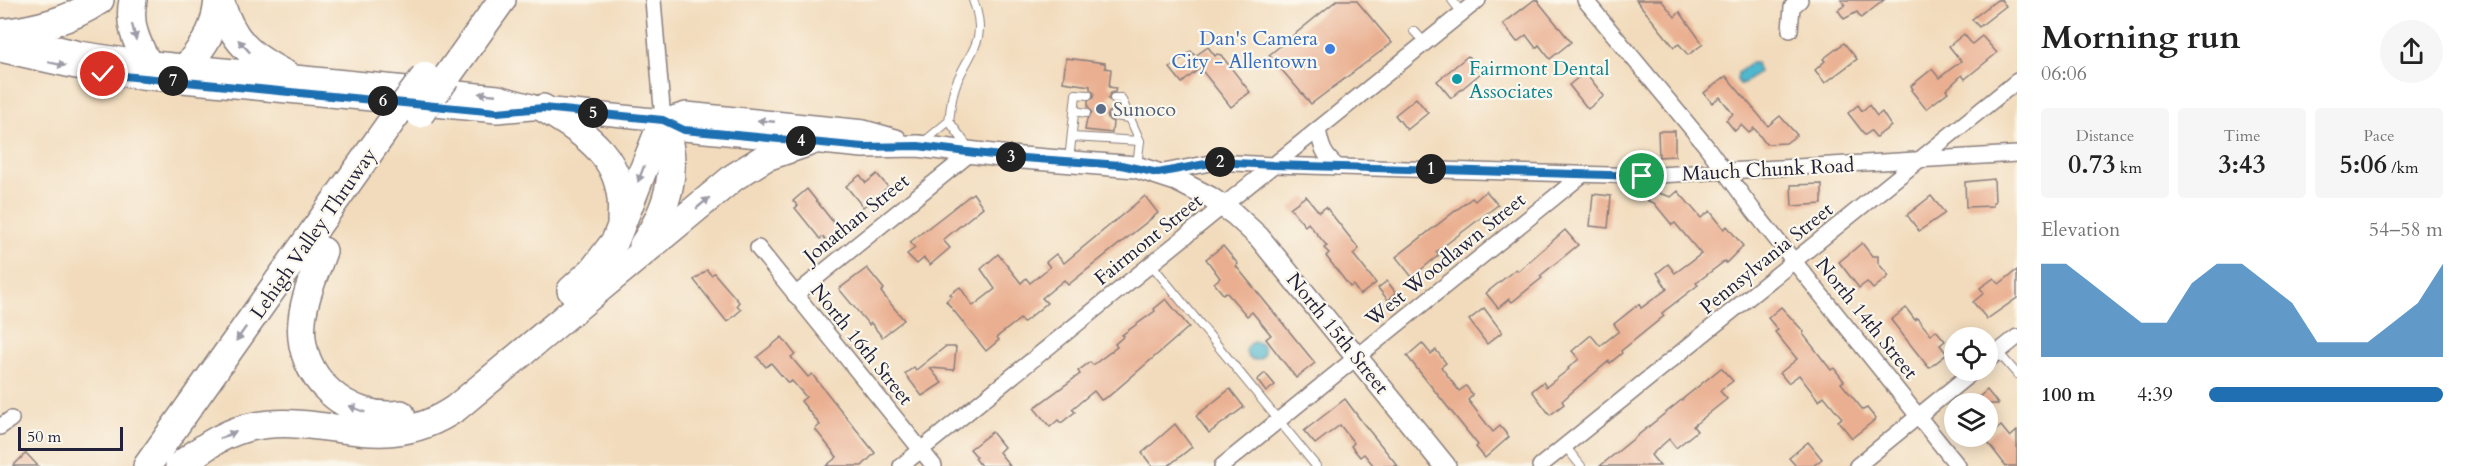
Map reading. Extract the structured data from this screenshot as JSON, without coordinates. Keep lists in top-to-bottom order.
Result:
{
  "streets": {
    "highway": ["Lehigh Valley Thruway"],
    "main road": ["Mauch Chunk Road", "North 15th Street"],
    "street": [
      "Jonathan Street",
      "Fairmont Street",
      "Pennsylvania Street",
      "West Woodlawn Street",
      "North 14th Street",
      "North 16th Street"
    ]
  },
  "crossings": [
    ["Mauch Chunk Road", "Jonathan Street"],
    ["Mauch Chunk Road", "Fairmont Street"],
    ["Mauch Chunk Road", "Pennsylvania Street"],
    ["Mauch Chunk Road", "West Woodlawn Street"],
    ["Mauch Chunk Road", "North 14th Street"],
    ["Mauch Chunk Road", "North 15th Street"],
    ["Jonathan Street", "North 16th Street"],
    ["Fairmont Street", "North 15th Street"],
    ["Fairmont Street", "North 16th Street"],
    ["Pennsylvania Street", "North 14th Street"],
    ["West Woodlawn Street", "North 15th Street"]
  ],
  "places": ["Dan's Camera City - Allentown", "Fairmont Dental Associates", "Sunoco"],
  "scale_bar": "50 m",
  "page": {
    "heading": ["Morning run", "06:06"],
    "pins": [
      "7",
      "6",
      "5",
      "4",
      "3",
      "2",
      "1"
    ],
    "stats": [
      ["Distance", "0.73 km"],
      ["Time", "3:43"],
      ["Pace", "5:06 /km"]
    ],
    "chart": ["Elevation", "54–58 m"],
    "list": [
      {
        "name": "100 m",
        "note": "4:39"
      }
    ],
    "scale": "50 m"
  }
}
